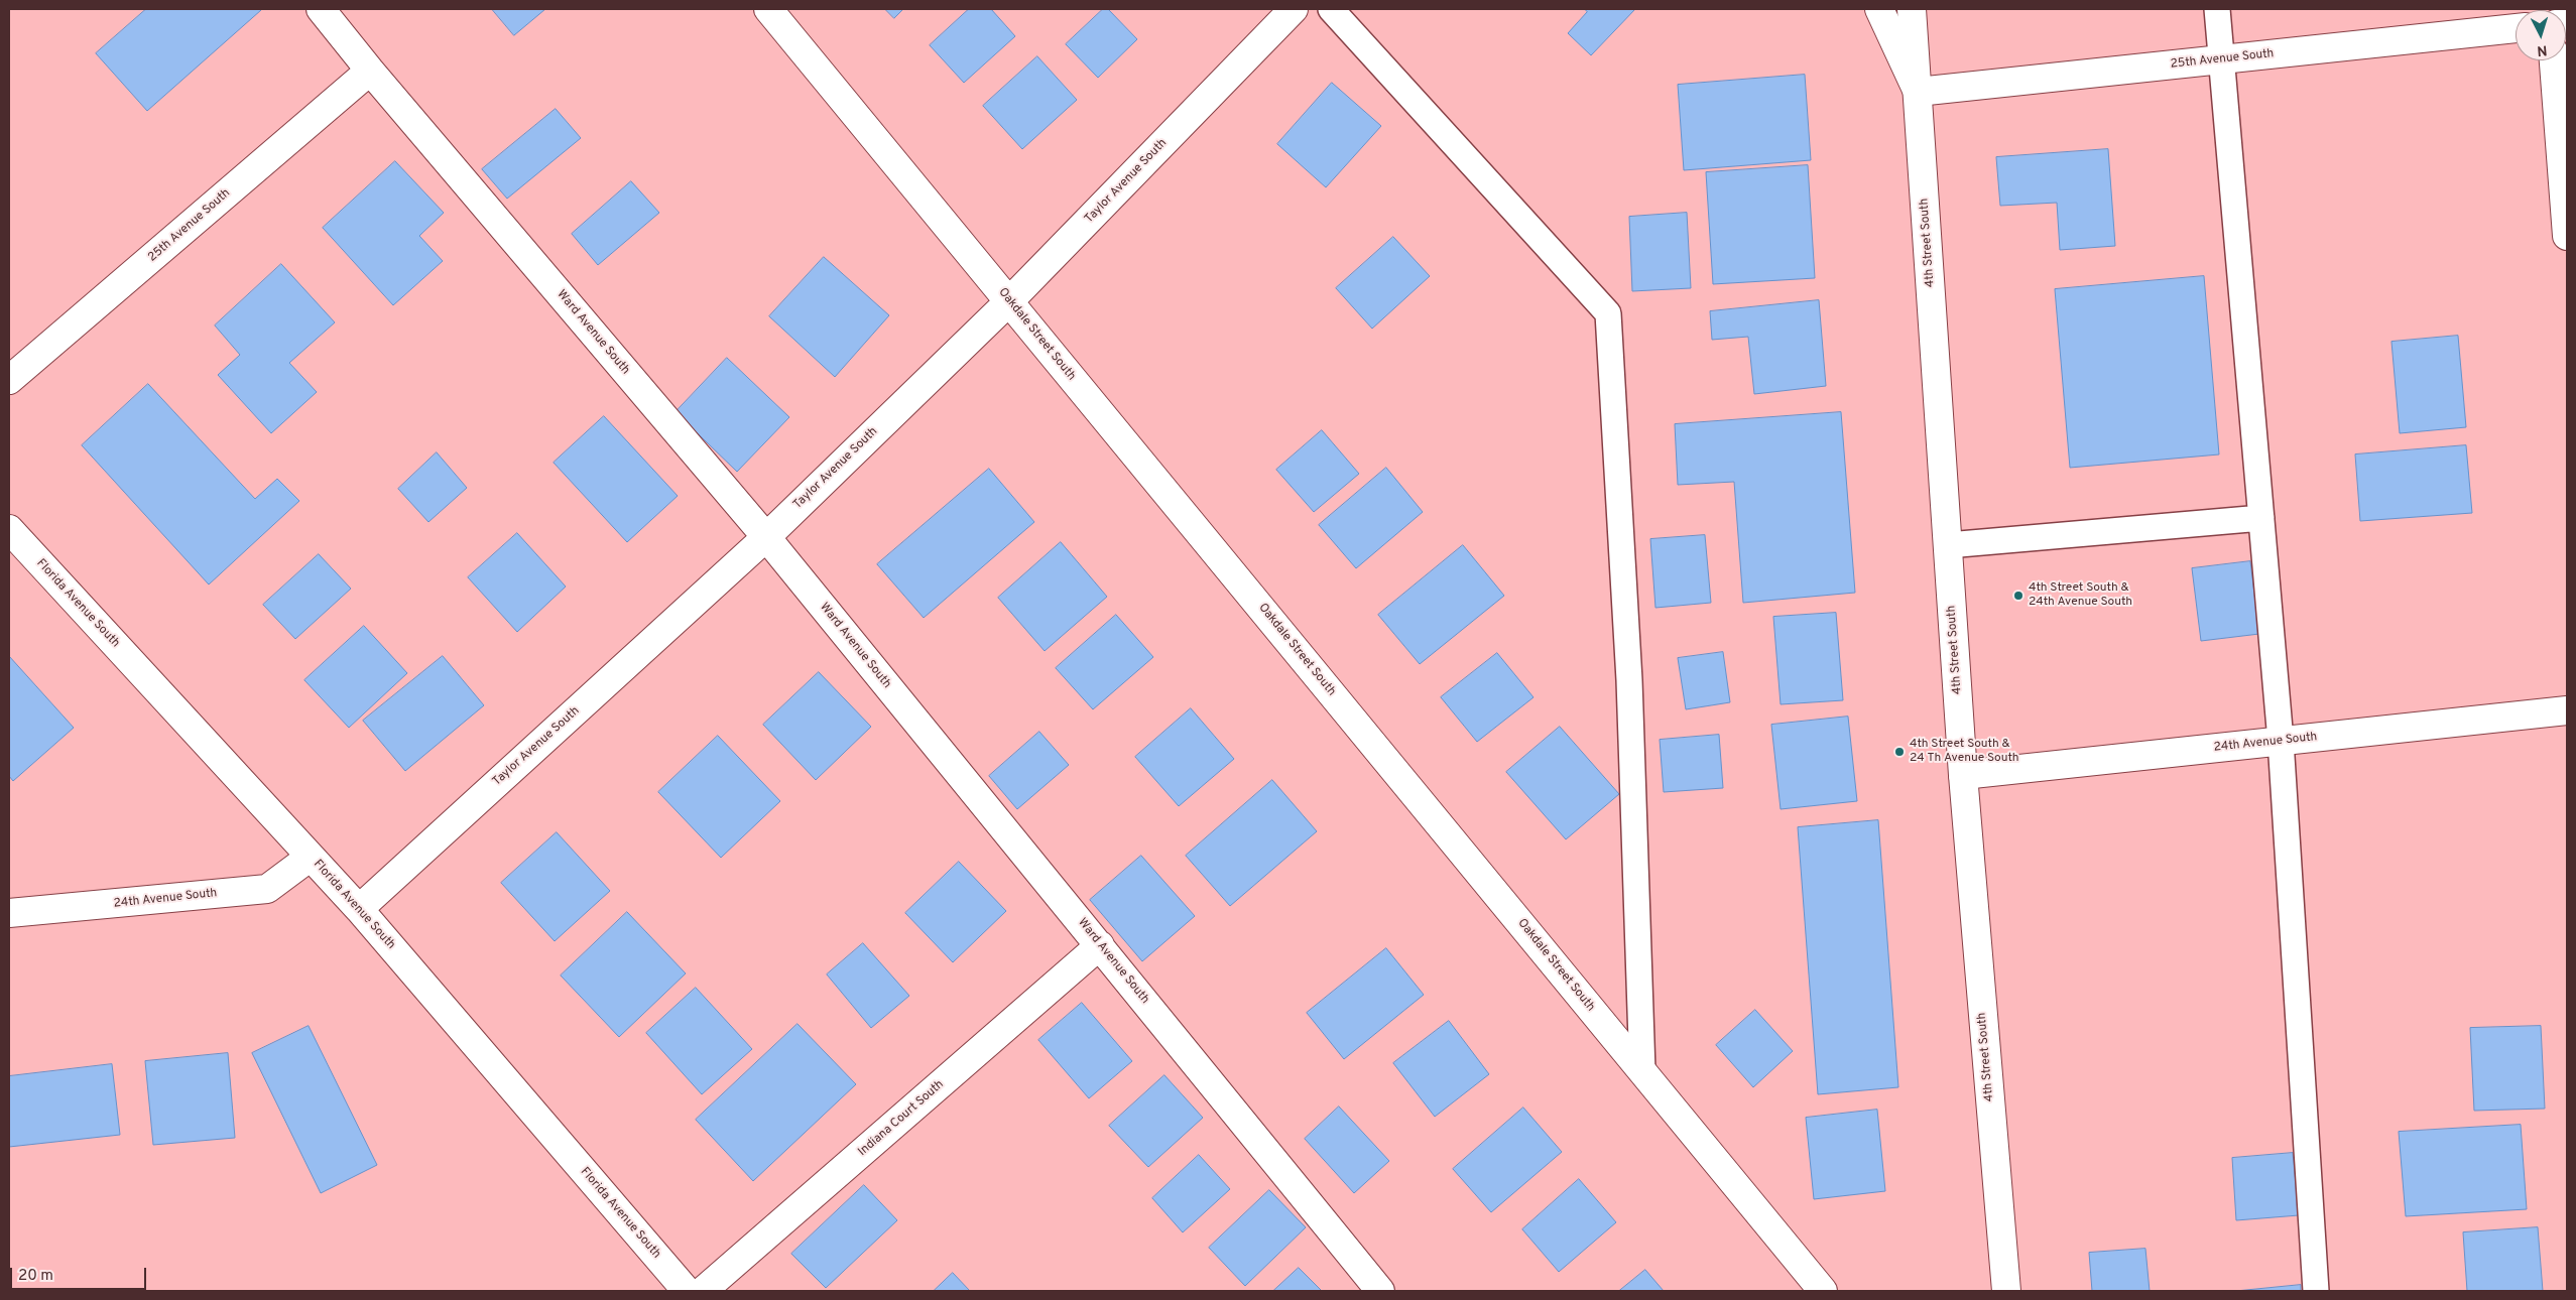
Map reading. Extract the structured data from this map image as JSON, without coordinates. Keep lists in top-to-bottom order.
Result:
{
  "streets": {
    "street": [
      "25th Avenue South",
      "Taylor Avenue South",
      "4th Street South",
      "Ward Avenue South",
      "Oakdale Street South",
      "Florida Avenue South",
      "24th Avenue South",
      "Indiana Court South"
    ]
  },
  "crossings": [
    ["25th Avenue South", "4th Street South"],
    ["25th Avenue South", "Ward Avenue South"],
    ["Taylor Avenue South", "Ward Avenue South"],
    ["Taylor Avenue South", "Oakdale Street South"],
    ["Taylor Avenue South", "Florida Avenue South"],
    ["4th Street South", "24th Avenue South"],
    ["Ward Avenue South", "Indiana Court South"],
    ["Florida Avenue South", "24th Avenue South"]
  ],
  "places": ["4th Street South & 24th Avenue South", "4th Street South & 24 Th Avenue South"],
  "scale_bar": "20 m",
  "north": "bottom"
}
